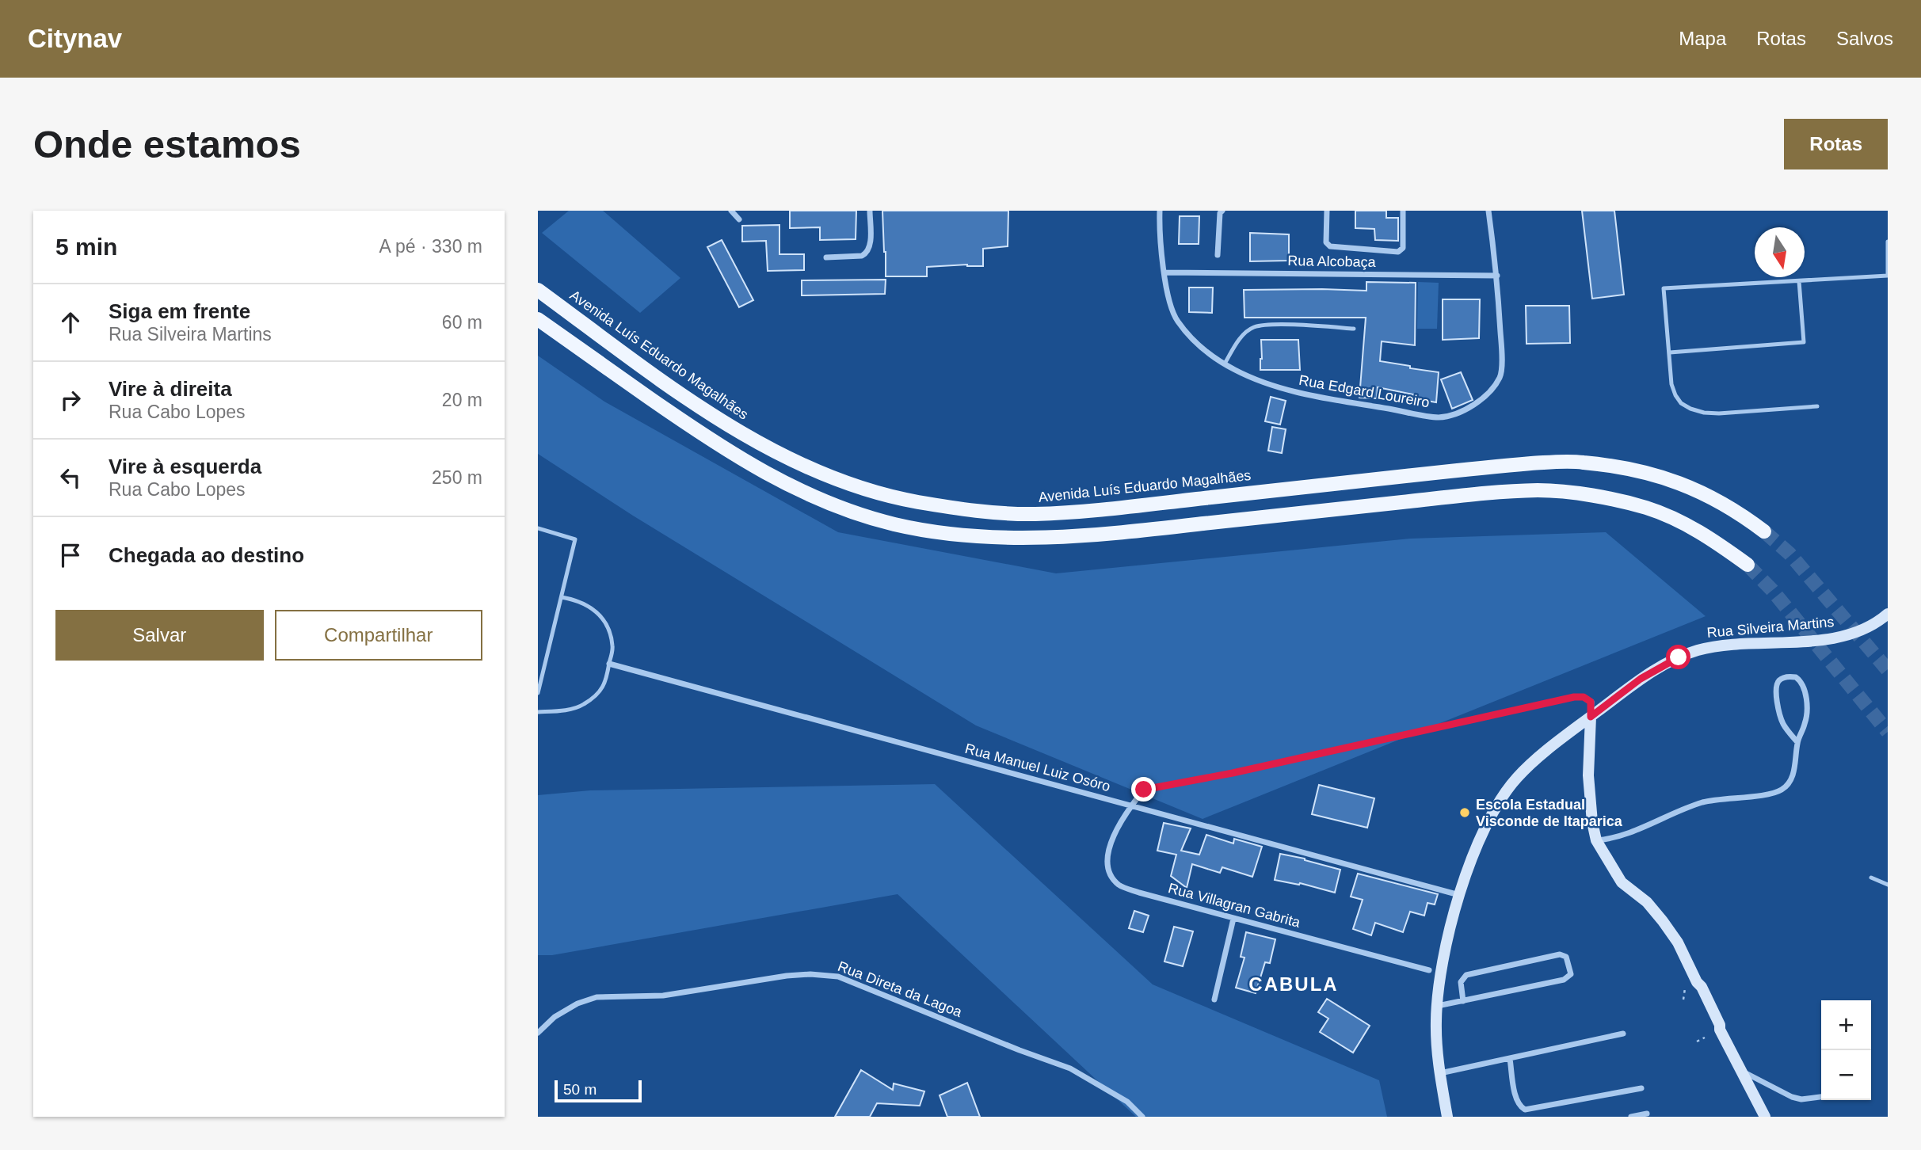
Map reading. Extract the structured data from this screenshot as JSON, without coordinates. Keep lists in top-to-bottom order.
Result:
{
  "streets": {
    "main road": ["Avenida Luís Eduardo Magalhães", "Rua Silveira Martins"],
    "street": [
      "Rua Alcobaça",
      "Rua Edgard Loureiro",
      "Rua Manuel Luiz Osóro",
      "Rua Villagran Gabrita",
      "Rua Direta da Lagoa"
    ]
  },
  "crossings": [
    ["Rua Alcobaça", "Rua Edgard Loureiro"],
    ["Rua Silveira Martins", "Rua Manuel Luiz Osóro"],
    ["Rua Manuel Luiz Osóro", "Rua Villagran Gabrita"]
  ],
  "districts": ["CABULA"],
  "places": ["Escola Estadual Visconde de Itaparica"],
  "scale_bar": "50 m",
  "north": "bottom",
  "page": {
    "header": "Citynav",
    "nav": ["Mapa", "Rotas", "Salvos"],
    "buttons": [
      "Rotas",
      ["Salvar", "Compartilhar"]
    ],
    "title": "Onde estamos",
    "heading": ["5 min", "A pé · 330 m"],
    "list": [
      ["Siga em frente", "Rua Silveira Martins", "60 m"],
      ["Vire à direita", "Rua Cabo Lopes", "20 m"],
      ["Vire à esquerda", "Rua Cabo Lopes", "250 m"],
      "Chegada ao destino"
    ],
    "map_buttons": ["+", "−"],
    "scale": "50 m"
  }
}
